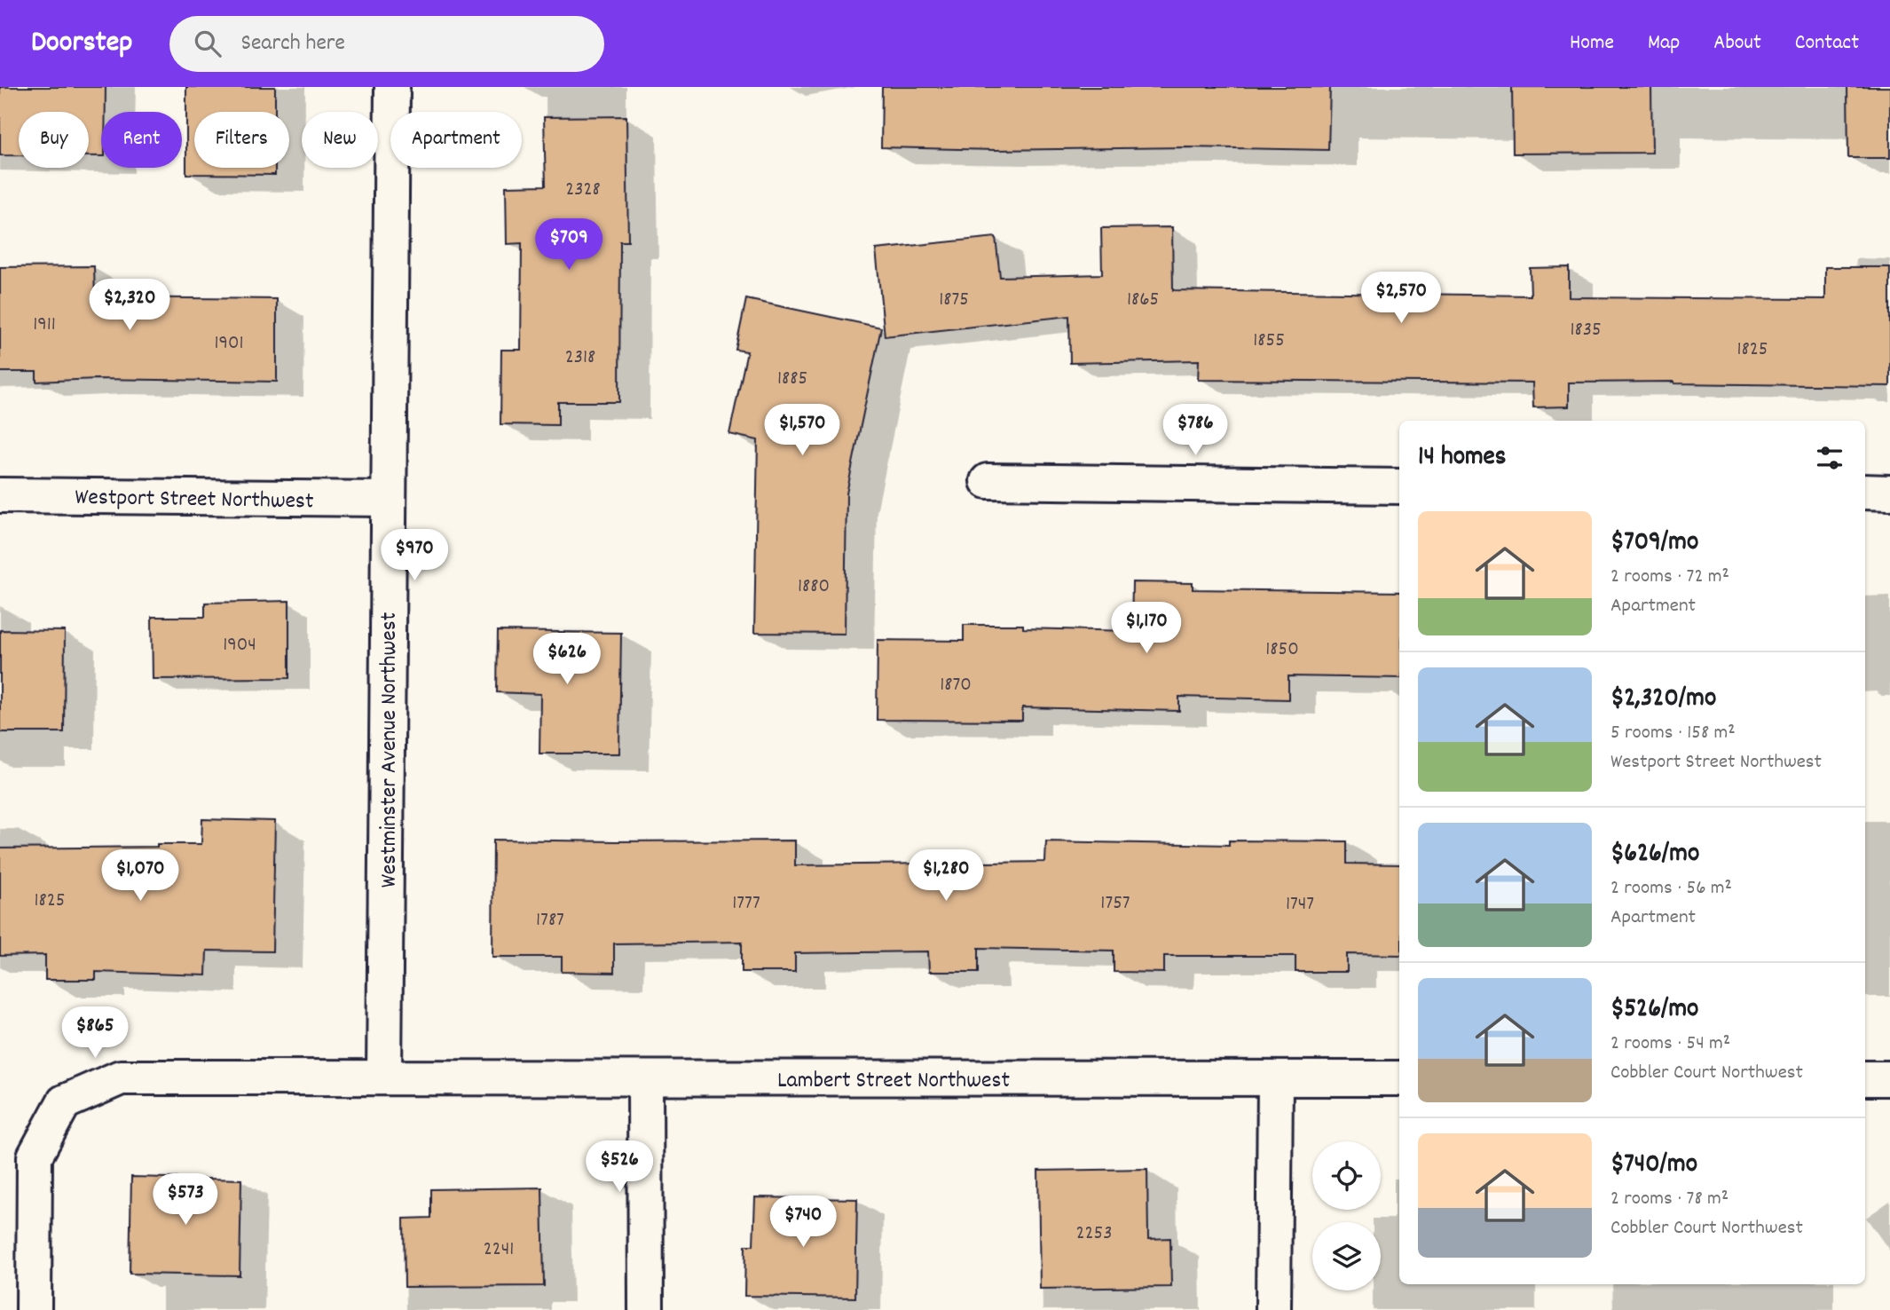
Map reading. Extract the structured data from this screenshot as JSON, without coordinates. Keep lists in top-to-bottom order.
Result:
{
  "streets": {
    "street": ["Westport Street Northwest", "Westminster Avenue Northwest", "Lambert Street Northwest"]
  },
  "crossings": [
    ["Westport Street Northwest", "Westminster Avenue Northwest"],
    ["Westminster Avenue Northwest", "Lambert Street Northwest"]
  ],
  "house_numbers": [
    "2328",
    "1875",
    "1865",
    "1911",
    "1835",
    "1855",
    "1901",
    "1825",
    "2318",
    "1885",
    "1880",
    "1904",
    "1850",
    "1870",
    "1825",
    "1777",
    "1757",
    "1747",
    "1787",
    "2253",
    "2241"
  ],
  "page": {
    "header": "Doorstep",
    "search": "Search here",
    "nav": [
      "Home",
      "Map",
      "About",
      "Contact"
    ],
    "chip": [
      "Buy",
      "Rent",
      "Filters",
      "New",
      "Apartment"
    ],
    "price": [
      "$709",
      "$2,570",
      "$2,320",
      "$1,570",
      "$786",
      "$970",
      "$1,170",
      "$626",
      "$1,070",
      "$1,280",
      "$865",
      "$526",
      "$573",
      "$740"
    ],
    "heading": "14 homes",
    "list": [
      {
        "name": "$709/mo",
        "note": "2 rooms · 72 m² · Apartment"
      },
      {
        "name": "$2,320/mo",
        "note": "5 rooms · 158 m² · Westport Street Northwest"
      },
      {
        "name": "$626/mo",
        "note": "2 rooms · 56 m² · Apartment"
      },
      {
        "name": "$526/mo",
        "note": "2 rooms · 54 m² · Cobbler Court Northwest"
      },
      {
        "name": "$740/mo",
        "note": "2 rooms · 78 m² · Cobbler Court Northwest"
      }
    ]
  }
}
